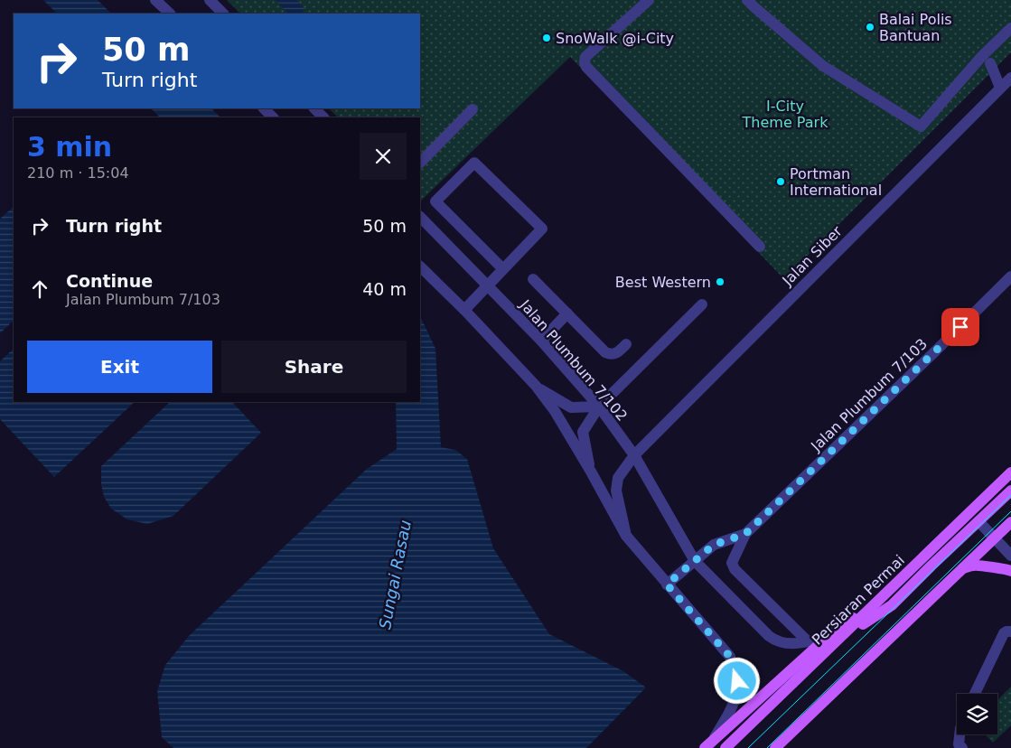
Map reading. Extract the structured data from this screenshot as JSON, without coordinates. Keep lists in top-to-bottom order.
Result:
{
  "streets": {
    "main road": ["Persiaran Permai"],
    "street": ["Jalan Siber", "Jalan Plumbum 7/102", "Jalan Plumbum 7/103"]
  },
  "crossings": [
    ["Jalan Siber", "Jalan Plumbum 7/102"],
    ["Jalan Plumbum 7/102", "Persiaran Permai"]
  ],
  "water": ["Sungai Rasau"],
  "parks": ["I-City Theme Park"],
  "places": [
    "Balai Polis Bantuan",
    "SnoWalk @i-City",
    "Portman International",
    "Best Western"
  ],
  "page": {
    "turn": ["50 m", "Turn right"],
    "heading": ["3 min", "210 m · 15:04"],
    "list": [
      {
        "name": "Turn right",
        "value": "50 m"
      },
      {
        "name": "Continue",
        "note": "Jalan Plumbum 7/103",
        "value": "40 m"
      }
    ],
    "buttons": ["Exit", "Share"]
  }
}
